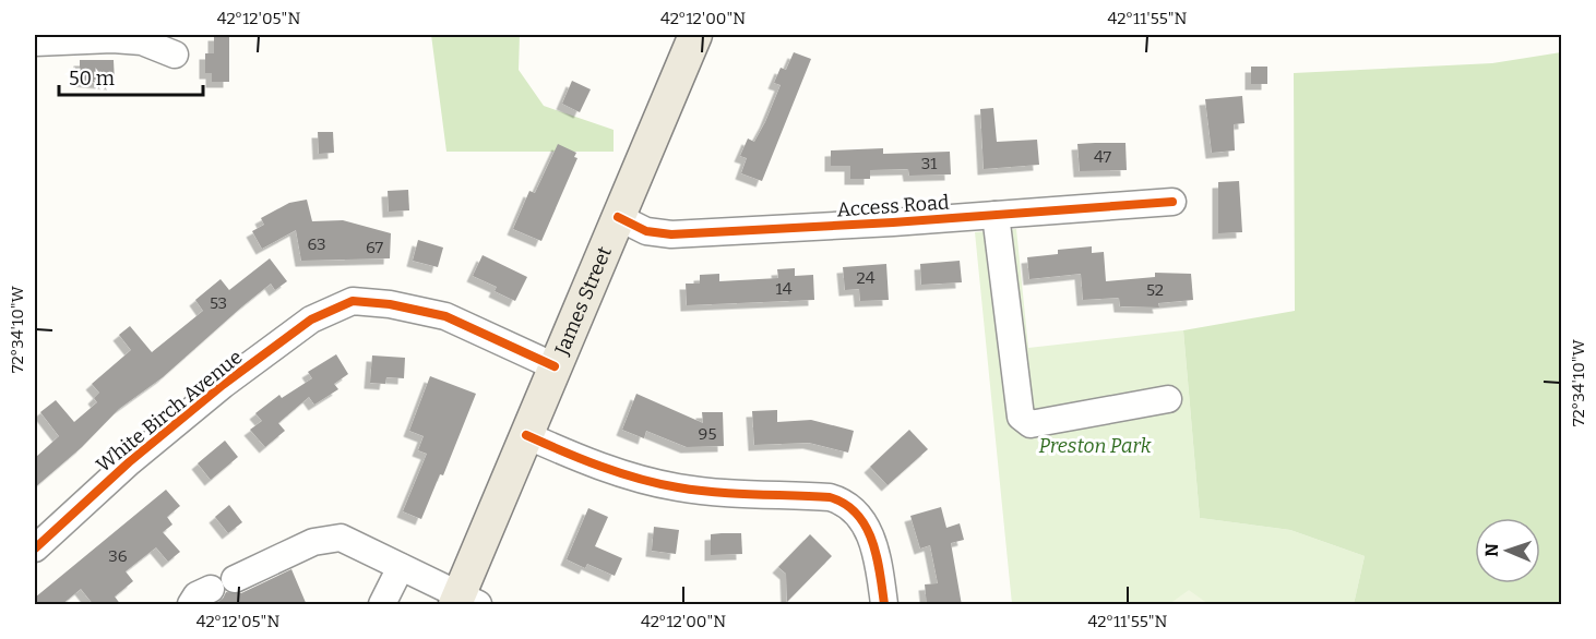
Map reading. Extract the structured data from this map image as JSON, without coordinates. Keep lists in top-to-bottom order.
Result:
{
  "streets": {
    "main road": ["James Street"],
    "street": ["Access Road", "White Birch Avenue"]
  },
  "crossings": [
    ["Access Road", "James Street"],
    ["James Street", "White Birch Avenue"]
  ],
  "parks": ["Preston Park"],
  "house_numbers": [
    "47",
    "31",
    "63",
    "67",
    "24",
    "14",
    "52",
    "53",
    "95",
    "36"
  ],
  "scale_bar": "50 m",
  "north": "left",
  "coordinates": [
    "42°12'05\"N",
    "42°12'00\"N",
    "42°11'55\"N",
    "72°34'10\"W"
  ]
}
